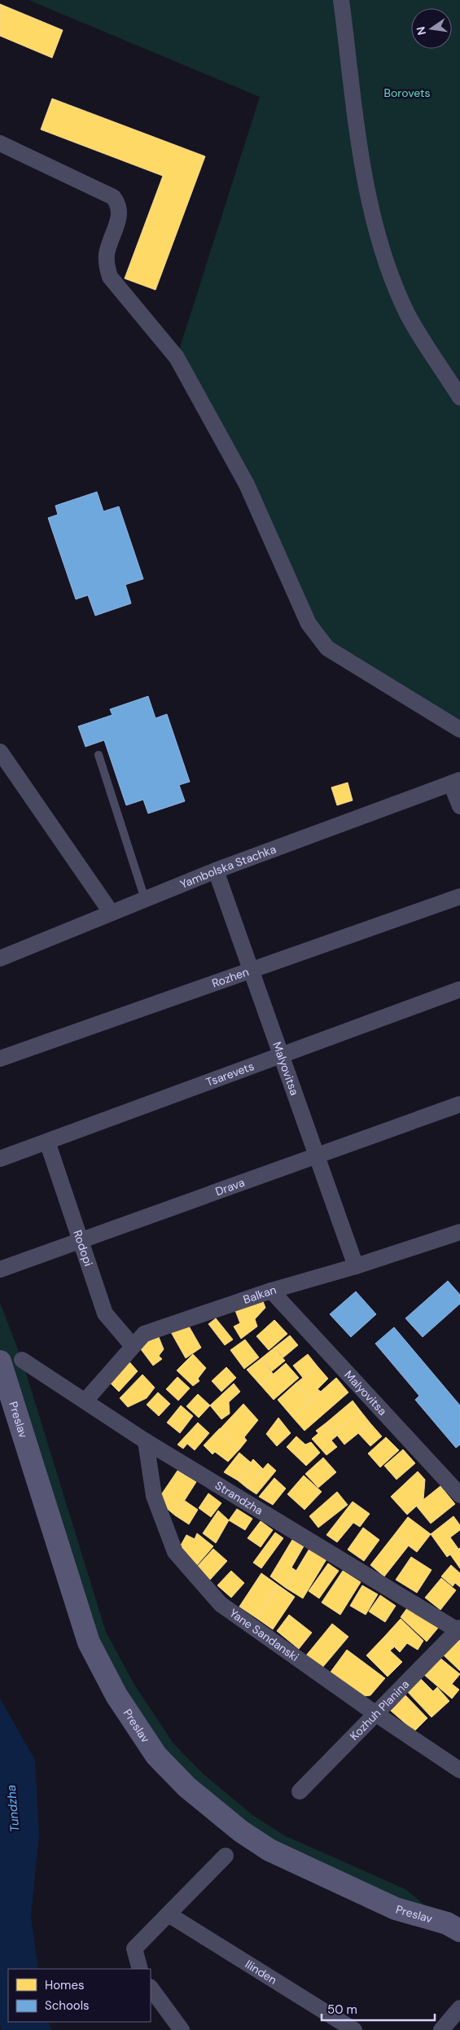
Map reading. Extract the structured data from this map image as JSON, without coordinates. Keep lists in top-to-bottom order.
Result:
{
  "streets": {
    "main road": ["Preslav"],
    "street": [
      "Yambolska Stachka",
      "Rozhen",
      "Malyovitsa",
      "Tsarevets",
      "Drava",
      "Rodopi",
      "Balkan",
      "Strandzha",
      "Yane Sandanski",
      "Kozhuh Planina",
      "Ilinden"
    ]
  },
  "crossings": [
    ["Yambolska Stachka", "Malyovitsa"],
    ["Rozhen", "Malyovitsa"],
    ["Malyovitsa", "Tsarevets"],
    ["Malyovitsa", "Drava"],
    ["Malyovitsa", "Balkan"],
    ["Tsarevets", "Rodopi"],
    ["Drava", "Rodopi"],
    ["Rodopi", "Balkan"],
    ["Balkan", "Strandzha"],
    ["Strandzha", "Yane Sandanski"],
    ["Strandzha", "Kozhuh Planina"],
    ["Yane Sandanski", "Kozhuh Planina"]
  ],
  "water": ["Tundzha"],
  "parks": ["Borovets"],
  "legend": ["Homes", "Schools"],
  "scale_bar": "50 m",
  "north": "left"
}
